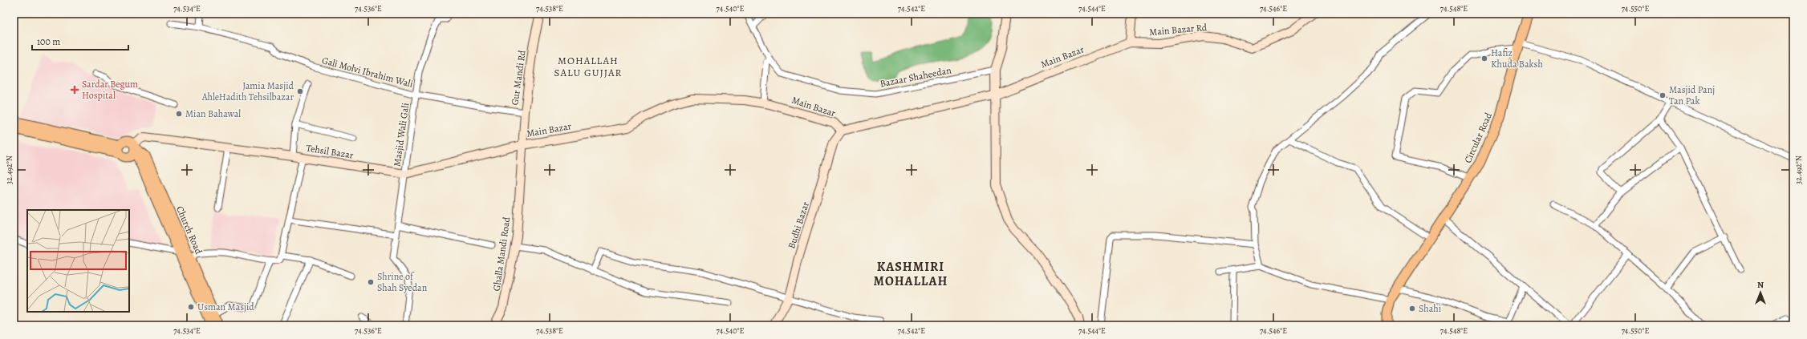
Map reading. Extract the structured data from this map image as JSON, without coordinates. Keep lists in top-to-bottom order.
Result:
{
  "streets": {
    "main road": ["Circular Road", "Church Road"],
    "street": [
      "Main Bazar Rd",
      "Main Bazar",
      "Gali Molvi Ibrahim Wali",
      "Bazaar Shaheedan",
      "Gur Mandi Rd",
      "Masjid Wali Gali",
      "Tehsil Bazar",
      "Budhi Bazar",
      "Ghalla Mandi Road"
    ]
  },
  "crossings": [
    ["Main Bazar Rd", "Main Bazar"],
    ["Main Bazar", "Gur Mandi Rd"],
    ["Main Bazar", "Tehsil Bazar"],
    ["Main Bazar", "Budhi Bazar"],
    ["Main Bazar", "Ghalla Mandi Road"],
    ["Gali Molvi Ibrahim Wali", "Gur Mandi Rd"],
    ["Gali Molvi Ibrahim Wali", "Masjid Wali Gali"],
    ["Gur Mandi Rd", "Tehsil Bazar"],
    ["Gur Mandi Rd", "Ghalla Mandi Road"],
    ["Masjid Wali Gali", "Tehsil Bazar"],
    ["Tehsil Bazar", "Church Road"],
    ["Tehsil Bazar", "Ghalla Mandi Road"]
  ],
  "districts": ["MOHALLAH SALU GUJJAR", "KASHMIRI MOHALLAH"],
  "places": {
    "other": [
      "Hafiz Khuda Baksh",
      "Jamia Masjid AhleHadith Tehsilbazar",
      "Masjid Panj Tan Pak",
      "Mian Bahawal",
      "Shrine of Shah Syedan",
      "Usman Masjid",
      "Shahi"
    ],
    "health": ["Sardar Begum Hospital"]
  },
  "scale_bar": "100 m",
  "north": "top",
  "coordinates": [
    "74.534°E",
    "74.536°E",
    "74.538°E",
    "74.540°E",
    "74.542°E",
    "74.544°E",
    "74.546°E",
    "74.548°E",
    "74.550°E",
    "32.492°N"
  ]
}
